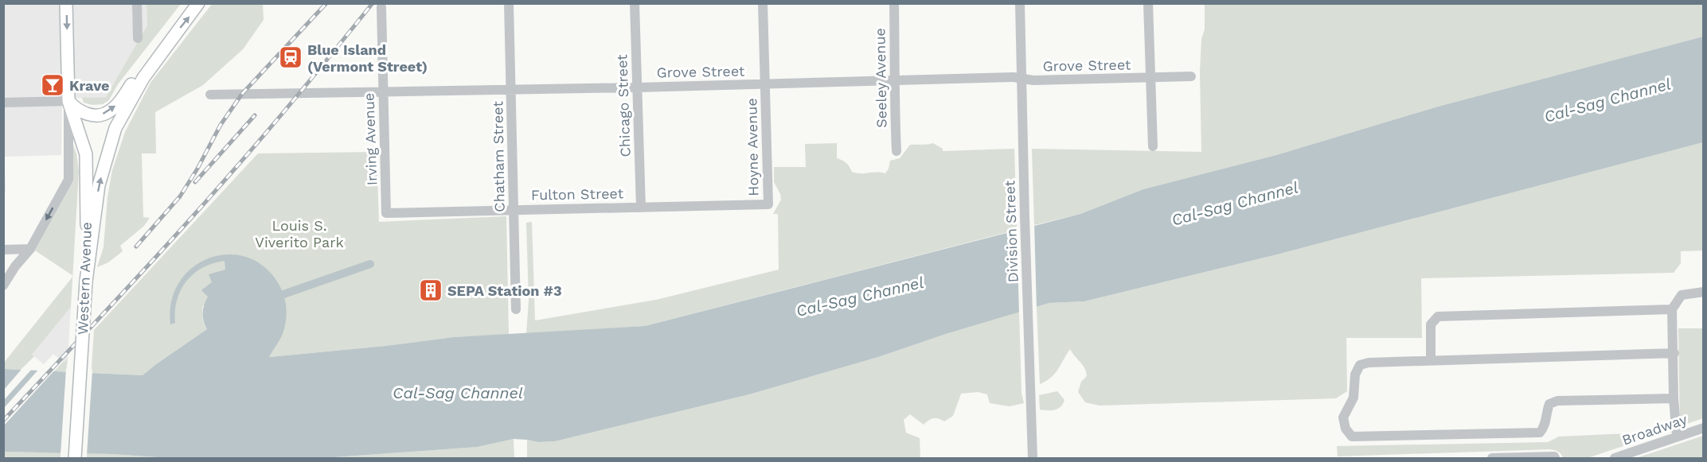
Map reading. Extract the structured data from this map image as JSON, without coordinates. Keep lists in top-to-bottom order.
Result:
{
  "streets": {
    "main road": ["Western Avenue"],
    "street": [
      "Grove Street",
      "Seeley Avenue",
      "Chicago Street",
      "Irving Avenue",
      "Hoyne Avenue",
      "Chatham Street",
      "Fulton Street",
      "Division Street",
      "Broadway"
    ]
  },
  "crossings": [
    ["Grove Street", "Seeley Avenue"],
    ["Grove Street", "Chicago Street"],
    ["Grove Street", "Irving Avenue"],
    ["Grove Street", "Hoyne Avenue"],
    ["Grove Street", "Chatham Street"],
    ["Grove Street", "Division Street"],
    ["Chicago Street", "Fulton Street"],
    ["Irving Avenue", "Fulton Street"],
    ["Hoyne Avenue", "Fulton Street"],
    ["Chatham Street", "Fulton Street"]
  ],
  "water": ["Cal-Sag Channel"],
  "parks": ["Louis S. Viverito Park"],
  "places": {
    "station": ["Blue Island (Vermont Street)"],
    "bar": ["Krave"],
    "building": ["SEPA Station #3"]
  }
}
